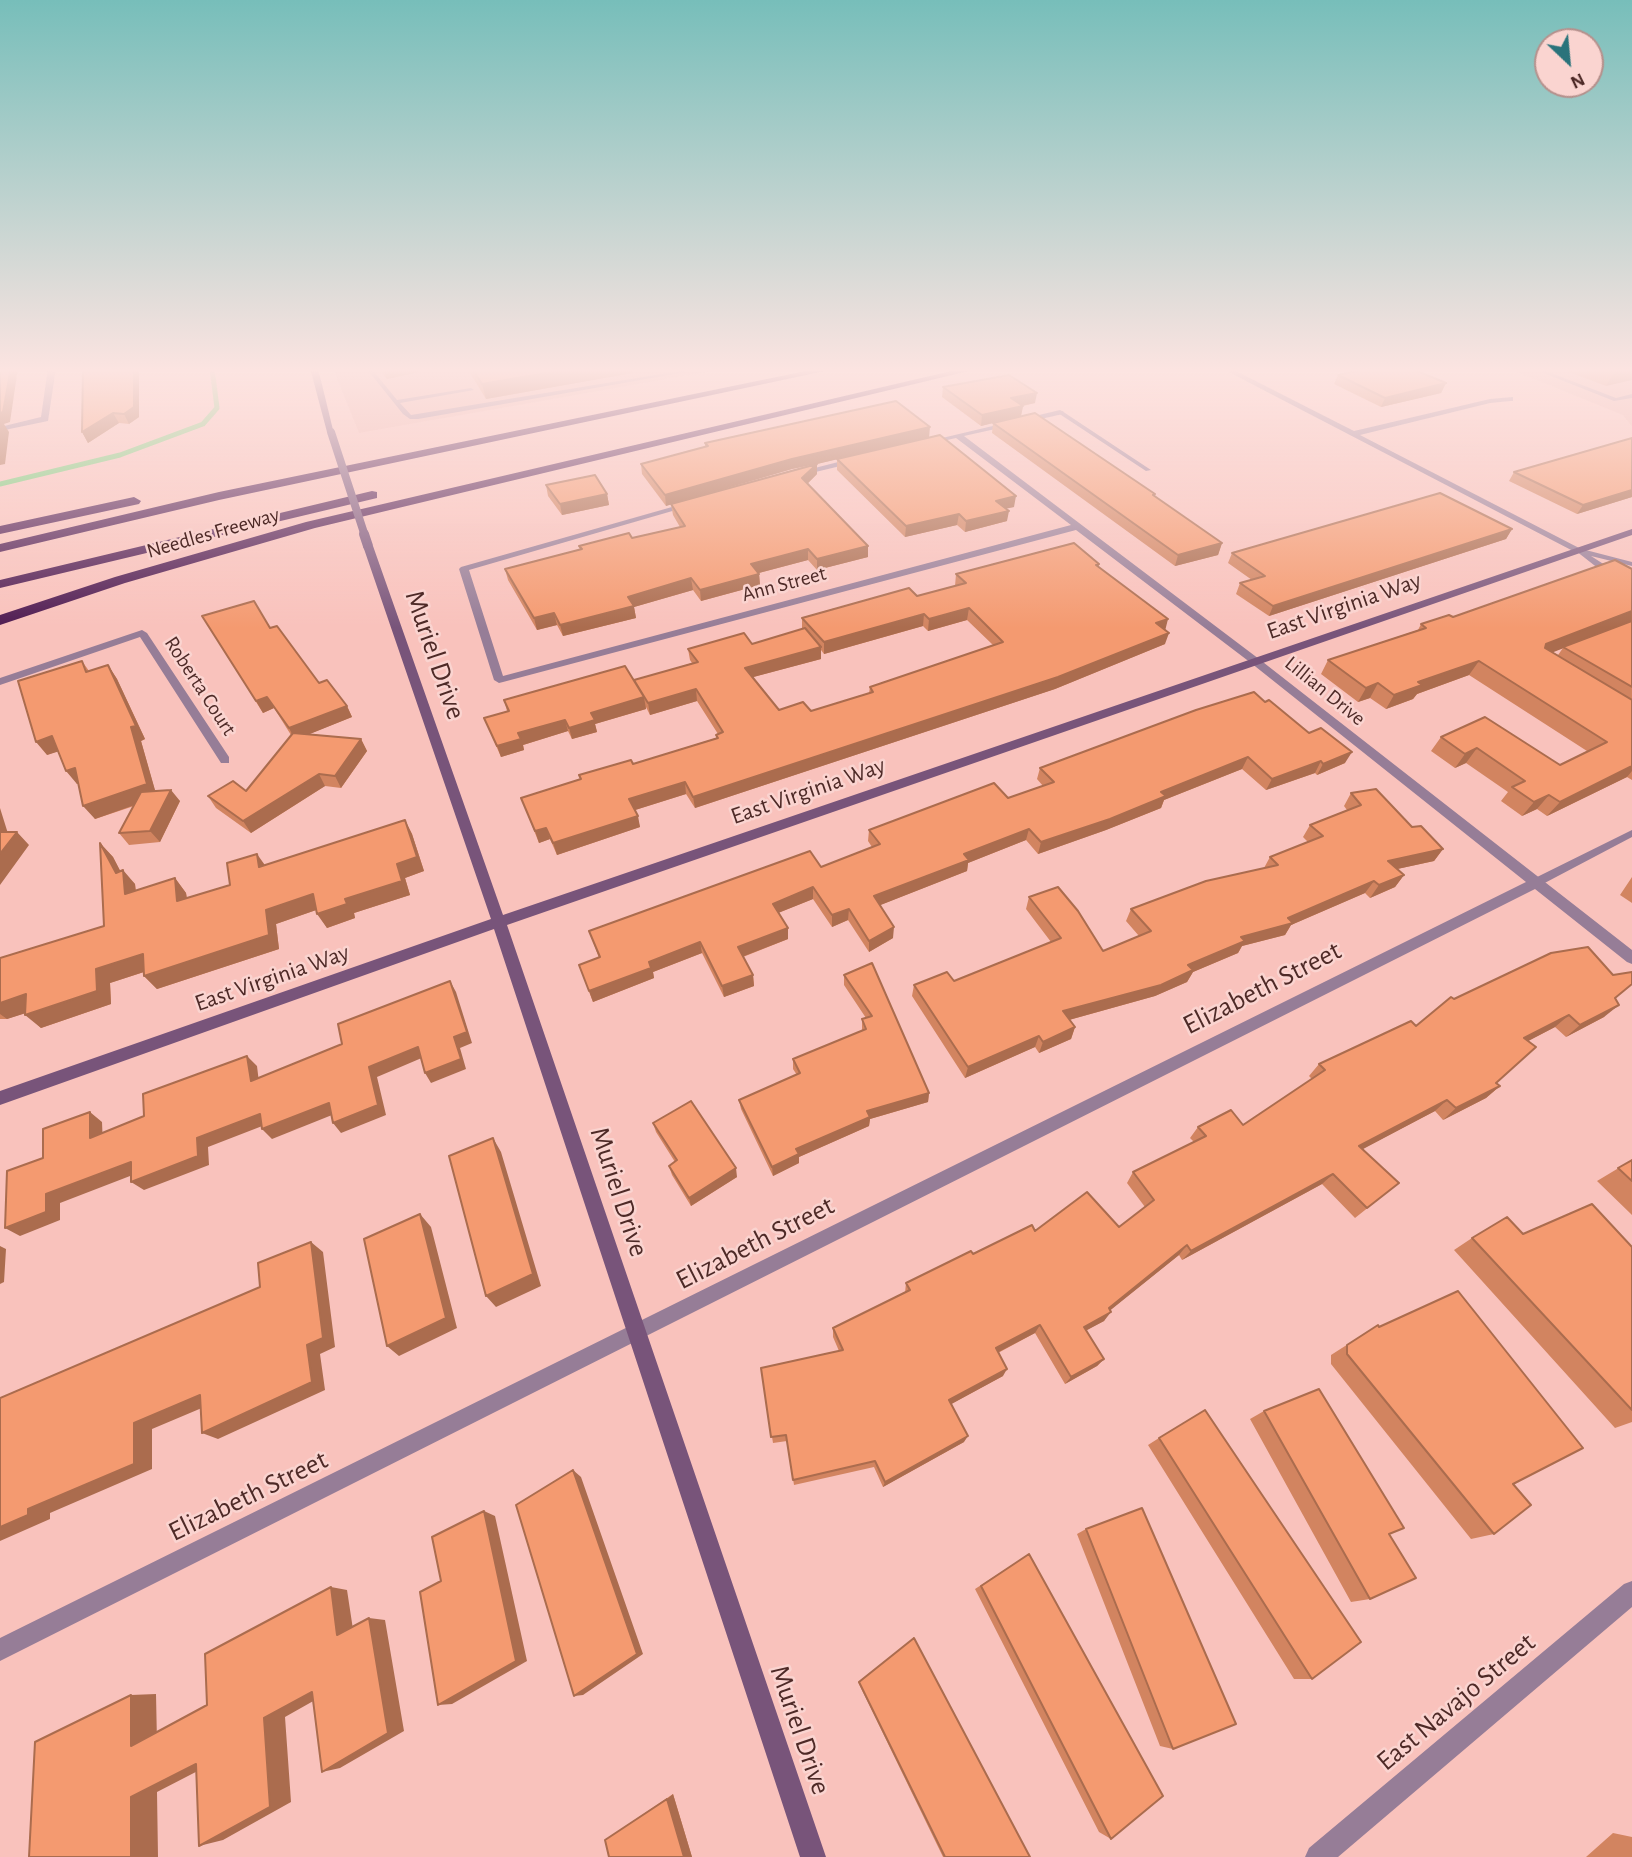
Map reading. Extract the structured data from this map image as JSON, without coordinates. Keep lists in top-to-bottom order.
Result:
{
  "streets": {
    "highway": ["Needles Freeway"],
    "street": [
      "Ann Street",
      "East Virginia Way",
      "Muriel Drive",
      "Roberta Court",
      "Lillian Drive",
      "Elizabeth Street",
      "East Navajo Street"
    ]
  },
  "crossings": [
    ["Ann Street", "Lillian Drive"],
    ["East Virginia Way", "Muriel Drive"],
    ["East Virginia Way", "Lillian Drive"],
    ["Muriel Drive", "Elizabeth Street"],
    ["Lillian Drive", "Elizabeth Street"]
  ],
  "north": "bottom right"
}
